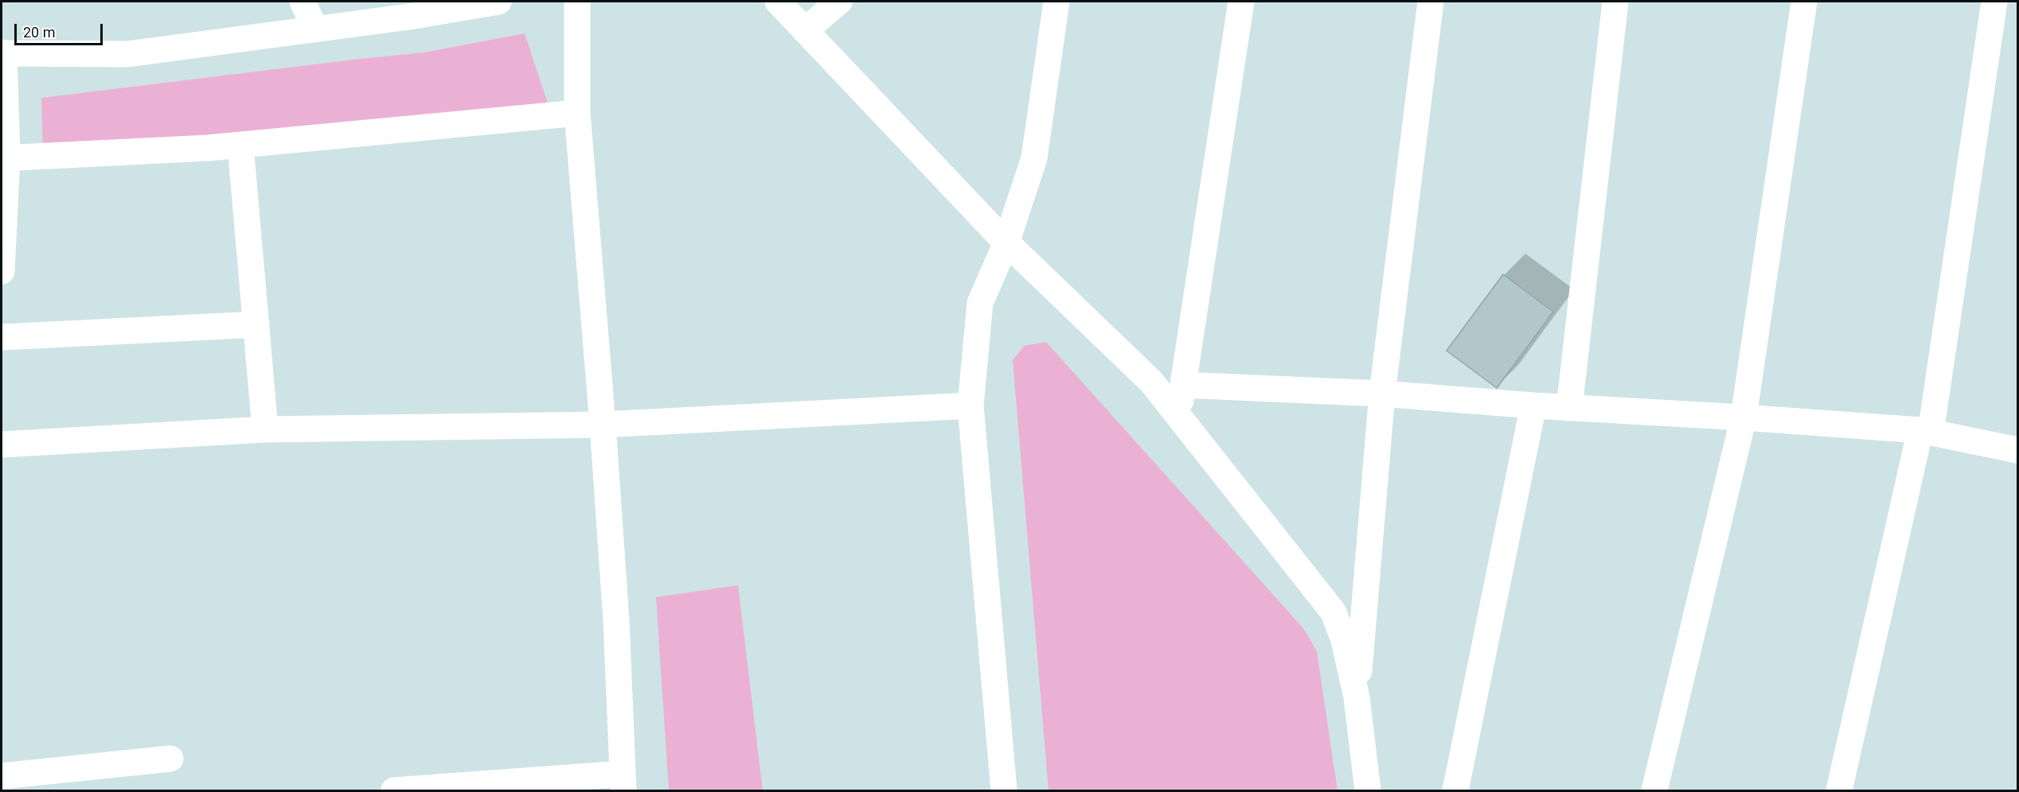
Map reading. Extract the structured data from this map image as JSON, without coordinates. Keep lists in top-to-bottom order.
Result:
{
  "scale_bar": "20 m"
}
